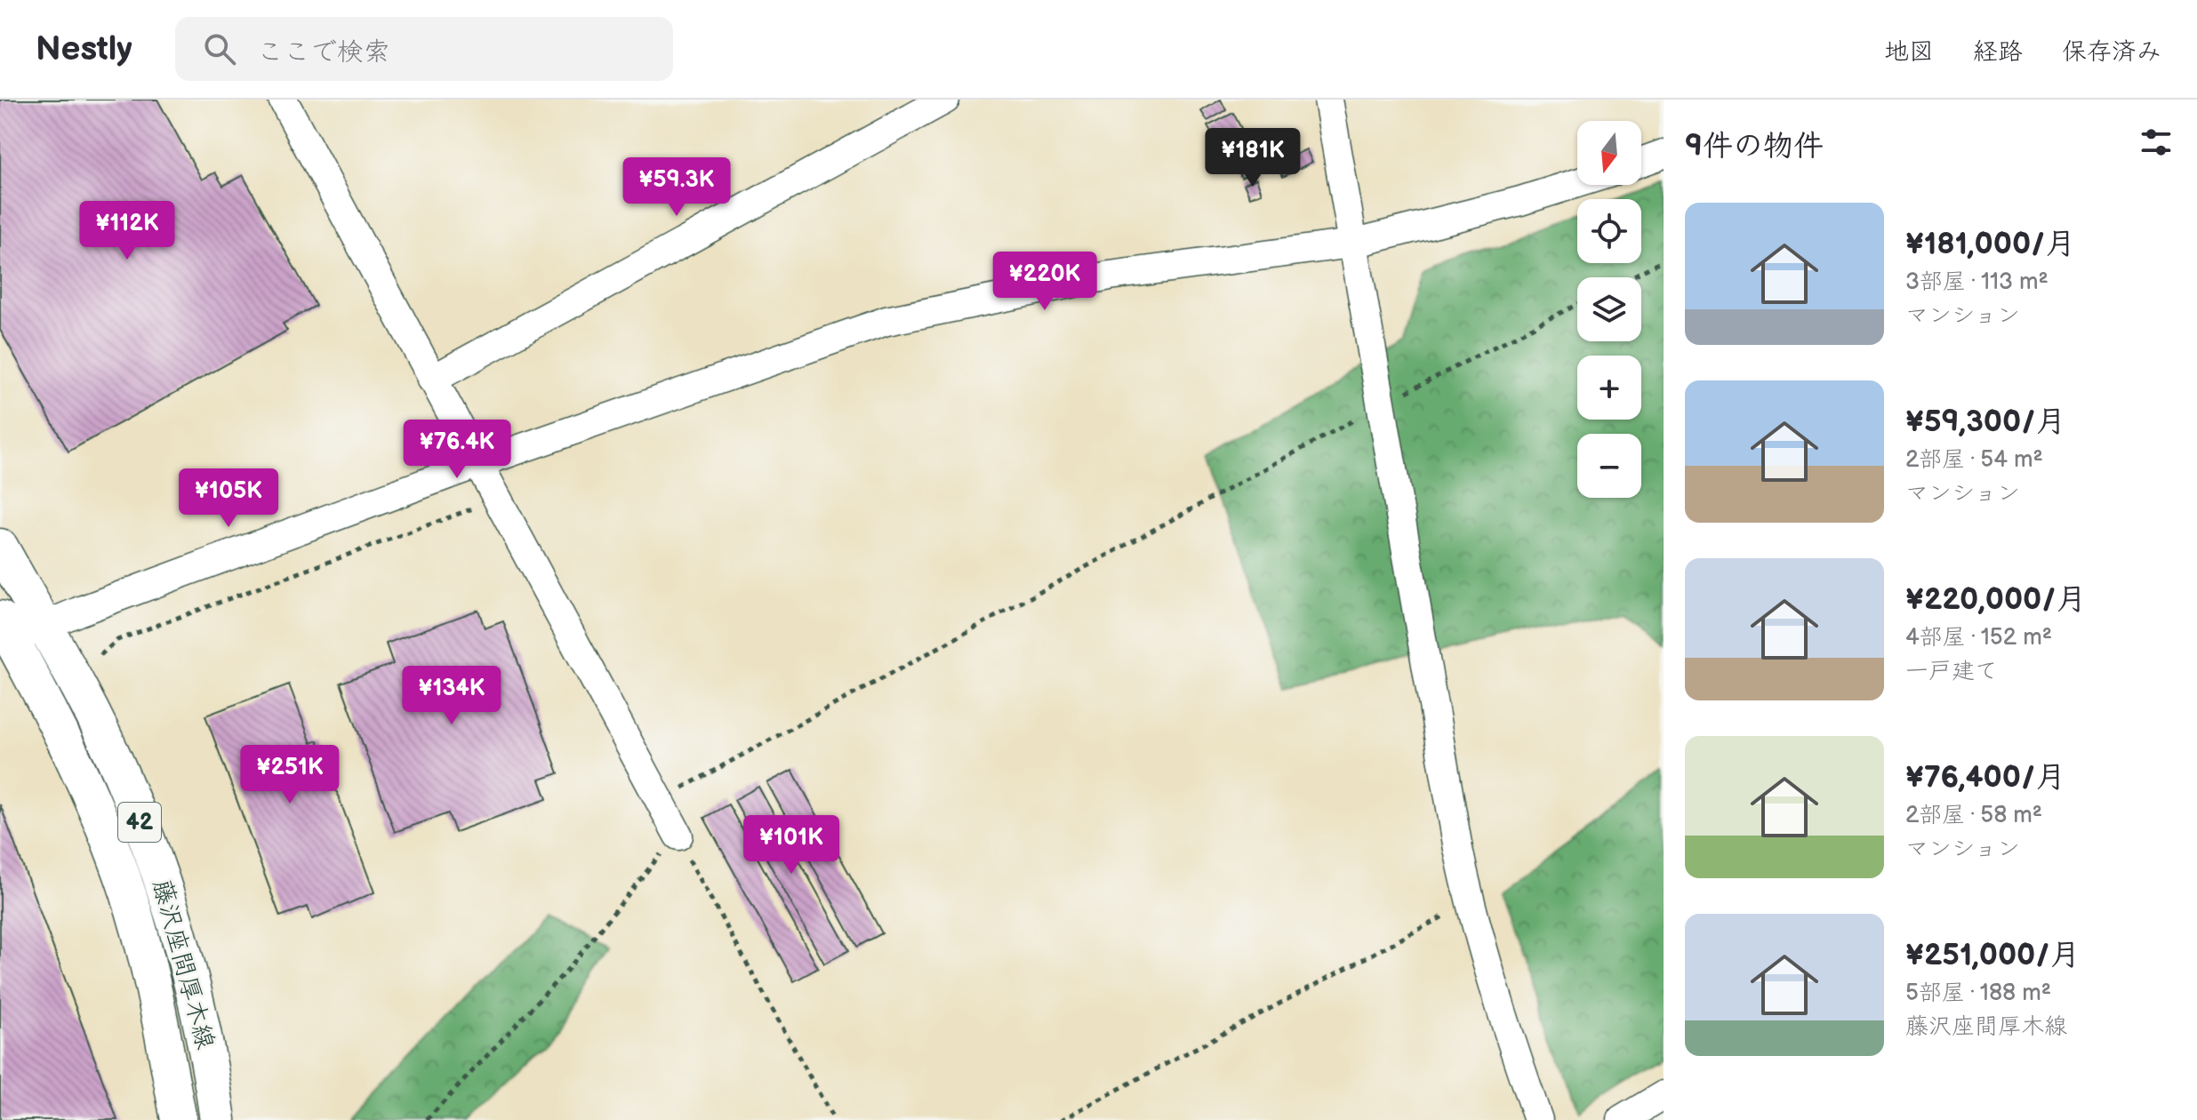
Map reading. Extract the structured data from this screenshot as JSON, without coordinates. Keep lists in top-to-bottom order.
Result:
{
  "streets": {
    "main road": ["42", "藤沢座間厚木線"]
  },
  "north": "bottom",
  "page": {
    "header": "Nestly",
    "search": "ここで検索",
    "nav": ["地図", "経路", "保存済み"],
    "heading": "9件の物件",
    "map_buttons": ["+", "−"],
    "price": [
      "¥181K",
      "¥59.3K",
      "¥112K",
      "¥220K",
      "¥76.4K",
      "¥105K",
      "¥134K",
      "¥251K",
      "¥101K"
    ],
    "list": [
      {
        "name": "¥181,000/月",
        "note": "3部屋 · 113 m² · マンション"
      },
      {
        "name": "¥59,300/月",
        "note": "2部屋 · 54 m² · マンション"
      },
      {
        "name": "¥220,000/月",
        "note": "4部屋 · 152 m² · 一戸建て"
      },
      {
        "name": "¥76,400/月",
        "note": "2部屋 · 58 m² · マンション"
      },
      {
        "name": "¥251,000/月",
        "note": "5部屋 · 188 m² · 藤沢座間厚木線"
      }
    ]
  }
}
